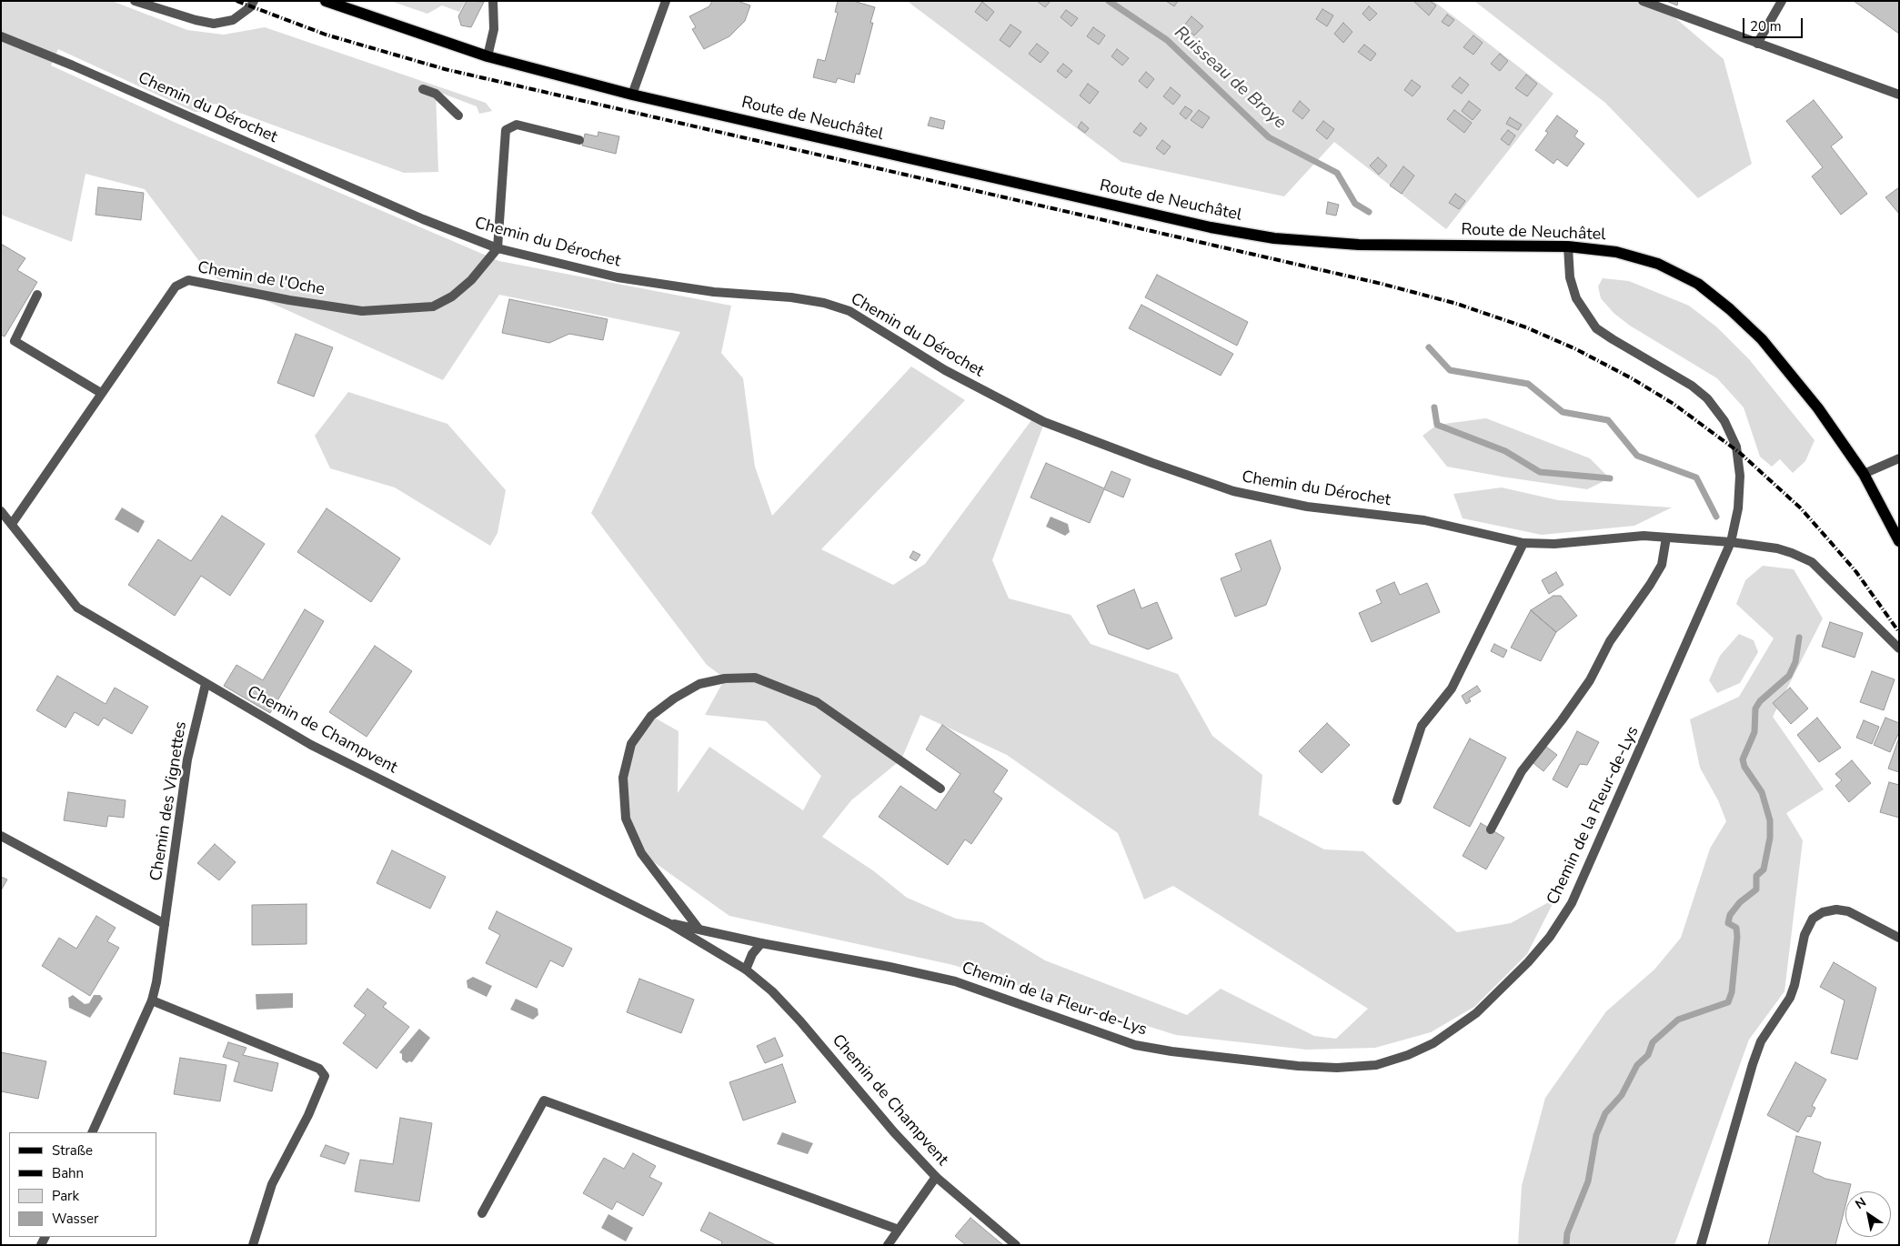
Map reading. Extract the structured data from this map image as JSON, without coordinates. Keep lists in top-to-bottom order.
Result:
{
  "streets": {
    "main road": ["Route de Neuchâtel"],
    "street": [
      "Chemin du Dérochet",
      "Chemin de l'Oche",
      "Chemin de Champvent",
      "Chemin des Vignettes",
      "Chemin de la Fleur-de-Lys"
    ]
  },
  "crossings": [
    ["Chemin du Dérochet", "Chemin de l'Oche"],
    ["Chemin du Dérochet", "Chemin de la Fleur-de-Lys"],
    ["Route de Neuchâtel", "Chemin de la Fleur-de-Lys"],
    ["Chemin de l'Oche", "Chemin de Champvent"],
    ["Chemin de Champvent", "Chemin des Vignettes"],
    ["Chemin de Champvent", "Chemin de la Fleur-de-Lys"]
  ],
  "water": ["Ruisseau de Broye"],
  "legend": [
    "Straße",
    "Bahn",
    "Park",
    "Wasser"
  ],
  "scale_bar": "20 m",
  "north": "top left"
}
